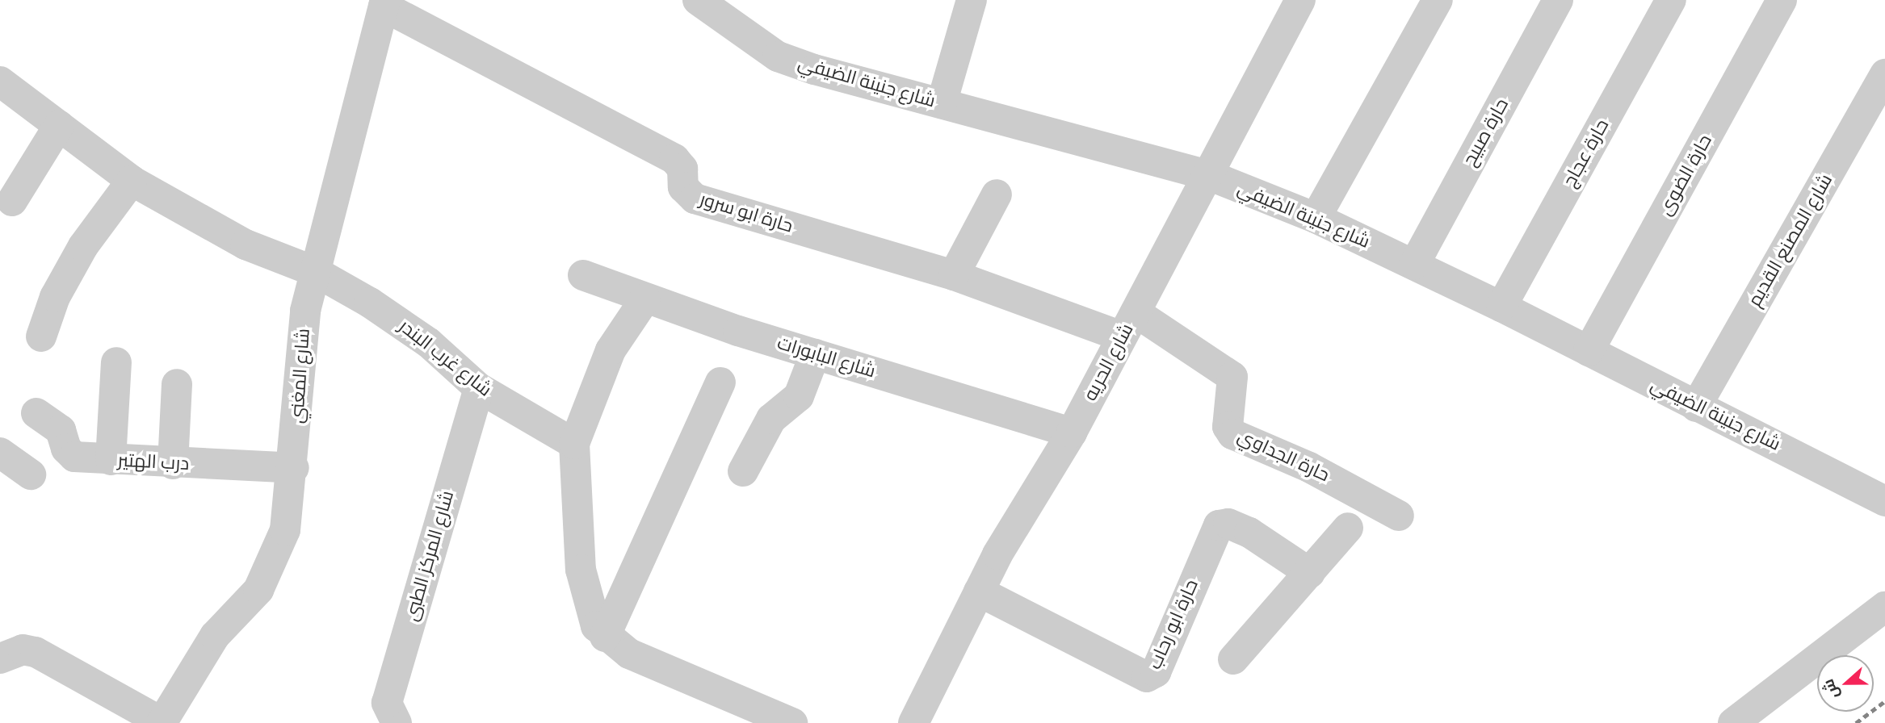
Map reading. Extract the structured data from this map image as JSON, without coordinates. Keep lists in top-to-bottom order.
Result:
{
  "streets": {
    "street": [
      "شارع جنينة الضيفي",
      "حارة صبيح",
      "حارة عجاج",
      "حارة الضوى",
      "حارة ابو سرور",
      "شارع المصنع القديم",
      "شارع البابورات",
      "شارع غرب البندر",
      "شارع الحريه",
      "شارع المغني",
      "حارة الجداوي",
      "درب الهتير",
      "شارع المركز الطبى",
      "حارة ابو رحاب"
    ]
  },
  "crossings": [
    ["شارع جنينة الضيفي", "حارة صبيح"],
    ["شارع جنينة الضيفي", "حارة عجاج"],
    ["شارع جنينة الضيفي", "حارة الضوى"],
    ["شارع جنينة الضيفي", "شارع المصنع القديم"],
    ["شارع جنينة الضيفي", "شارع الحريه"],
    ["حارة ابو سرور", "شارع الحريه"],
    ["حارة ابو سرور", "شارع المغني"],
    ["حارة ابو سرور", "حارة الجداوي"],
    ["شارع البابورات", "شارع الحريه"],
    ["شارع غرب البندر", "شارع المغني"],
    ["شارع غرب البندر", "شارع المركز الطبى"],
    ["شارع الحريه", "حارة الجداوي"],
    ["شارع الحريه", "حارة ابو رحاب"],
    ["شارع المغني", "درب الهتير"]
  ],
  "north": "left"
}
